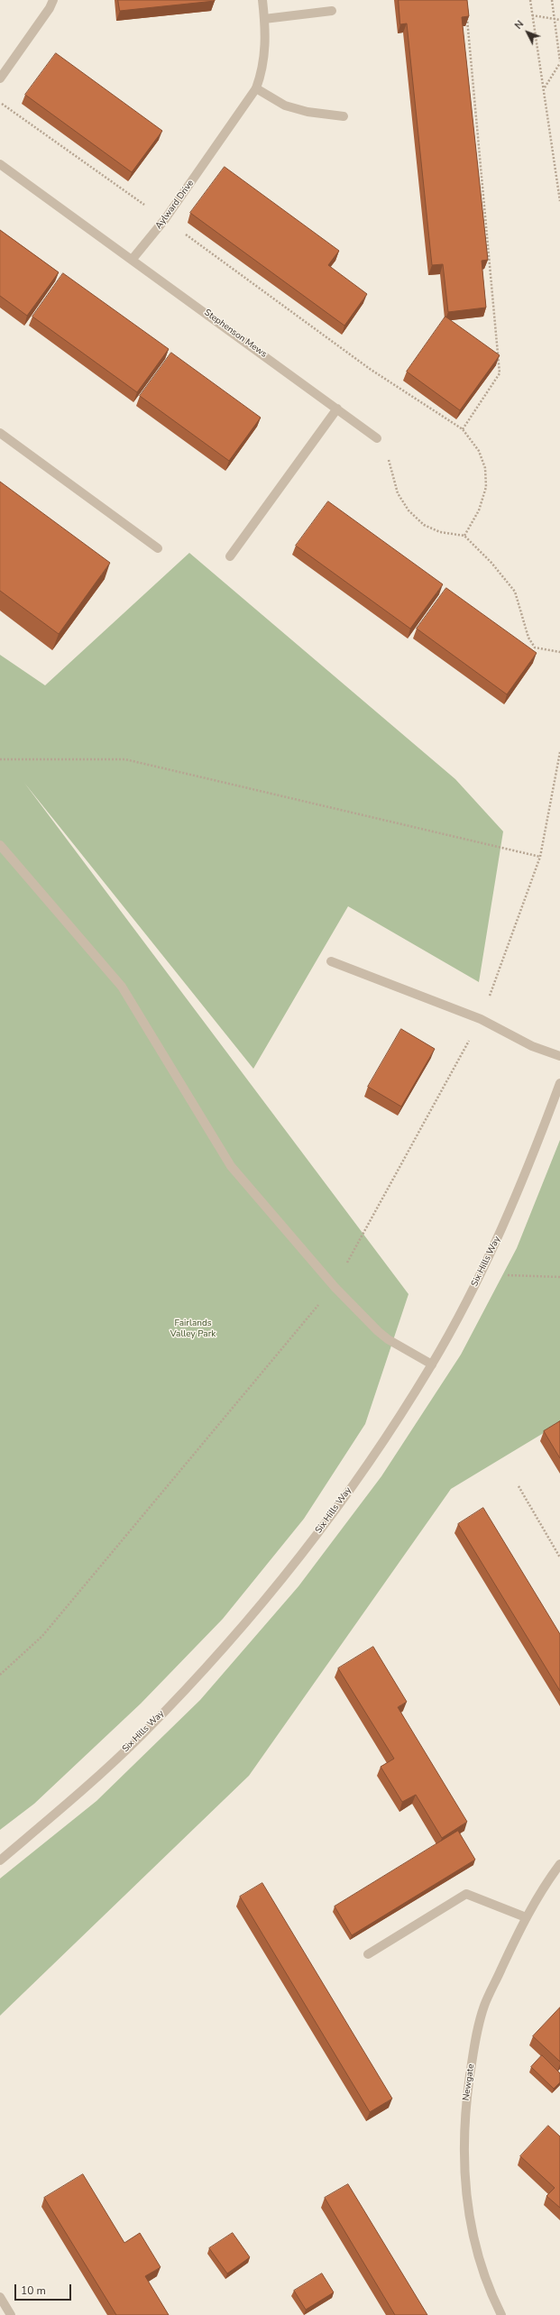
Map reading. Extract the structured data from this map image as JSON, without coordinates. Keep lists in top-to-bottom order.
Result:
{
  "streets": {
    "street": [
      "Aylward Drive",
      "Stephenson Mews",
      "Six Hills Way",
      "Newgate"
    ]
  },
  "crossings": [
    ["Aylward Drive", "Stephenson Mews"]
  ],
  "parks": ["Fairlands Valley Park"],
  "scale_bar": "10 m",
  "north": "top left"
}
